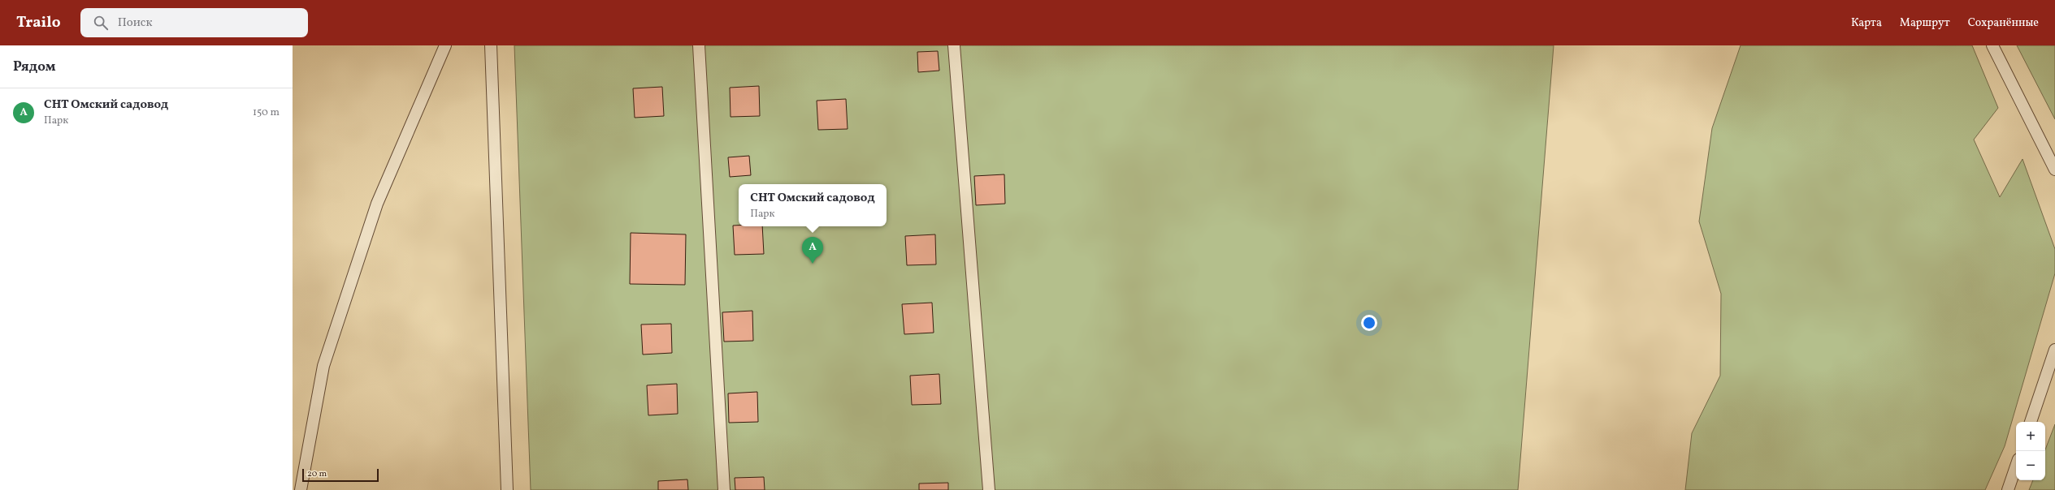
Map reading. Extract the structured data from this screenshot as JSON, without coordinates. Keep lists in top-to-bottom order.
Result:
{
  "scale_bar": "20 m",
  "page": {
    "header": "Trailo",
    "search": "Поиск",
    "nav": ["Карта", "Маршрут", "Сохранённые"],
    "heading": "Рядом",
    "list": [
      {
        "mark": "A",
        "name": "СНТ Омский садовод",
        "note": "Парк",
        "value": "150 m"
      }
    ],
    "popup": ["СНТ Омский садовод", "Парк"],
    "pins": "A",
    "map_buttons": ["+", "−"],
    "scale": "20 m"
  }
}
